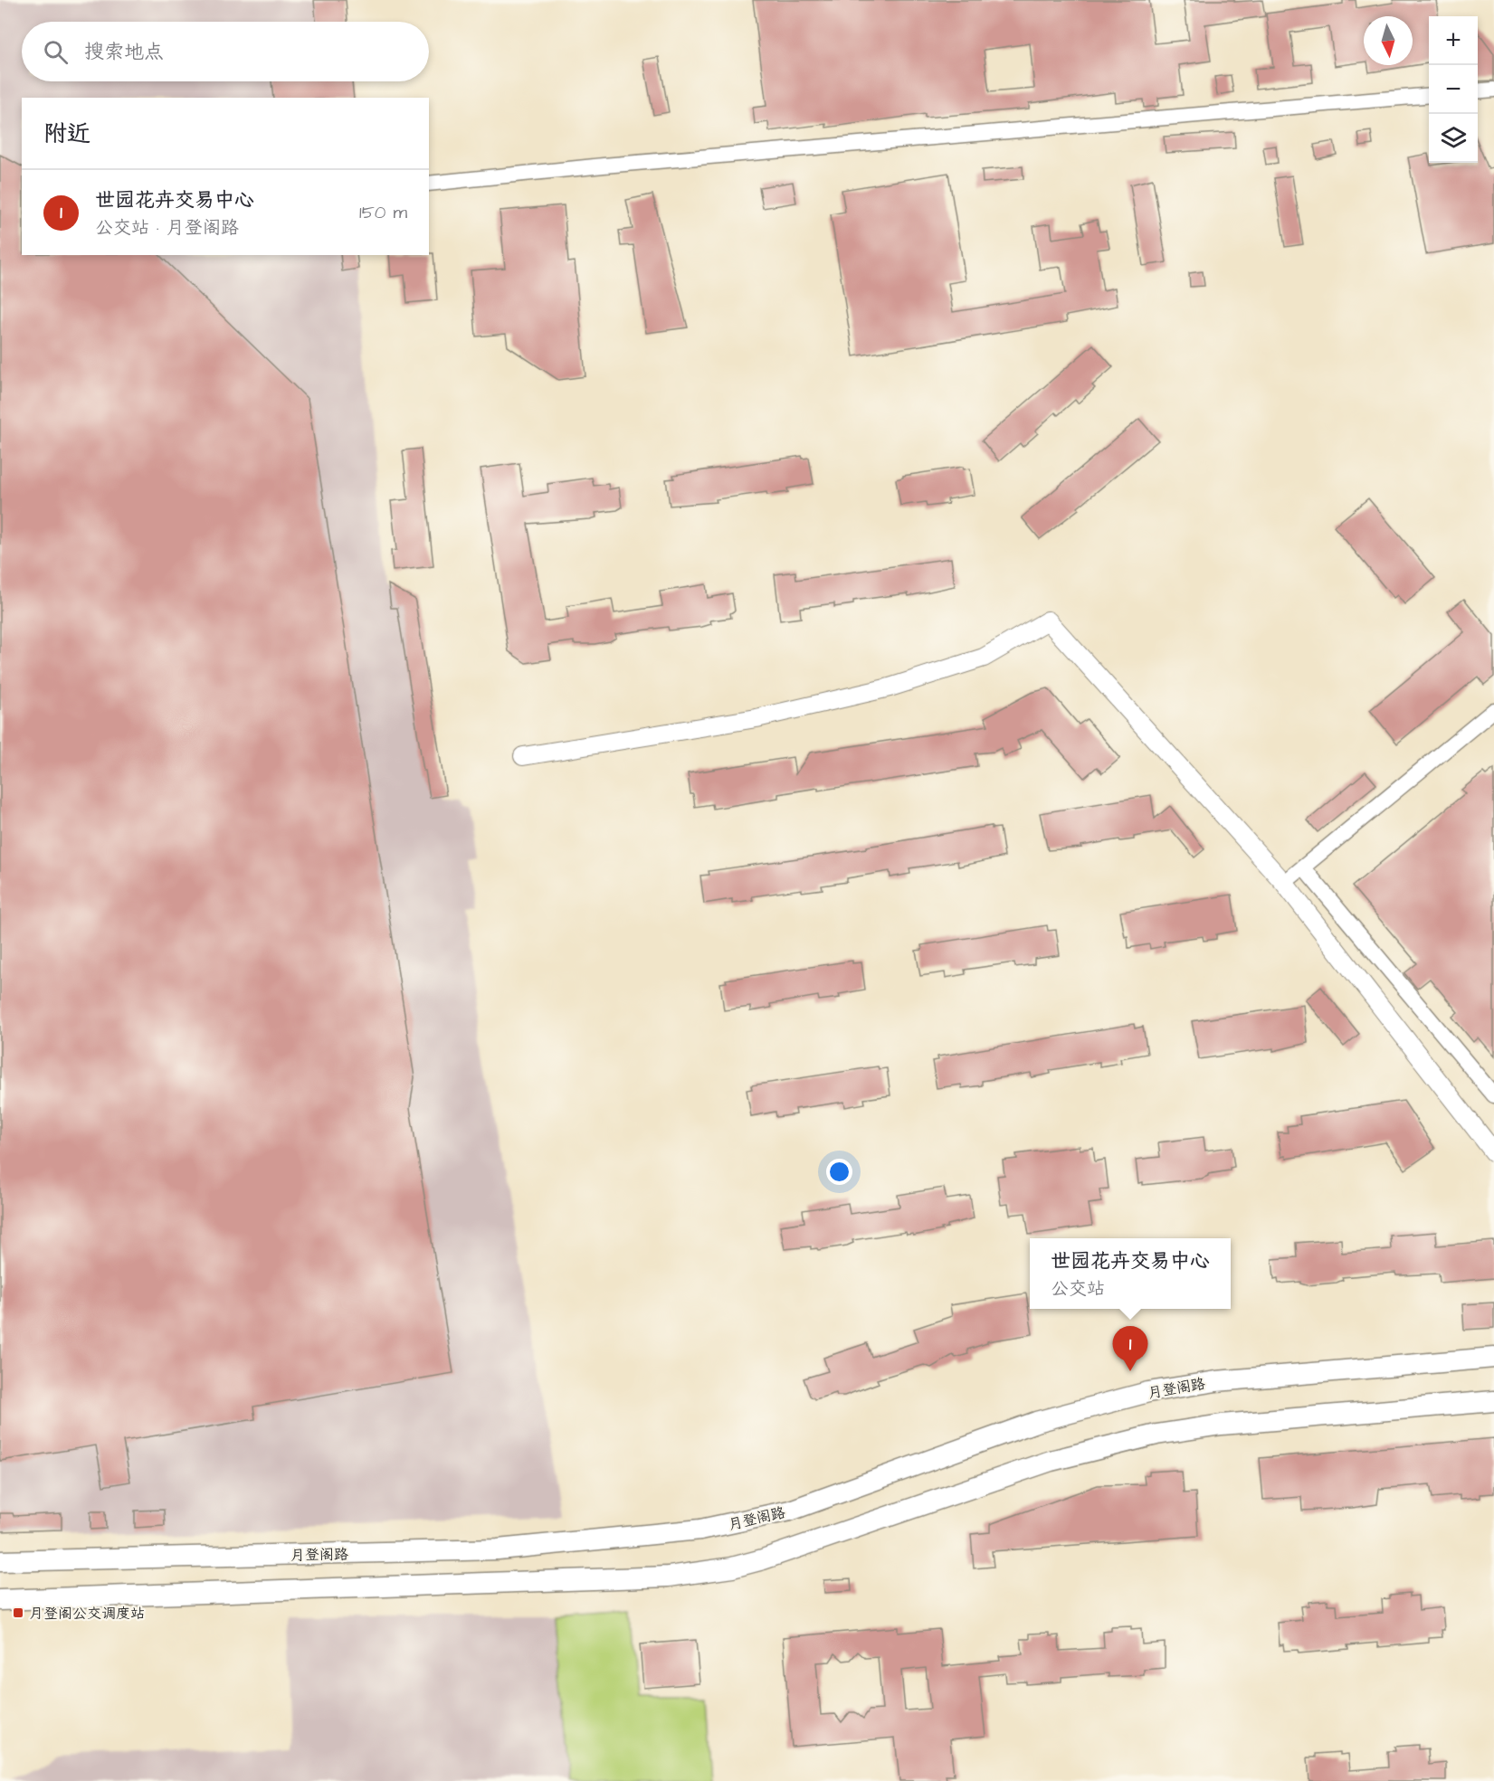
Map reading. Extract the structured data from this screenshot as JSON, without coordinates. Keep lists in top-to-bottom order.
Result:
{
  "streets": {
    "main road": ["月登阁路"]
  },
  "places": {
    "transit": ["月登阁公交调度站"]
  },
  "north": "bottom",
  "page": {
    "map_buttons": ["+", "−"],
    "search": "搜索地点",
    "heading": "附近",
    "list": [
      {
        "mark": "1",
        "name": "世园花卉交易中心",
        "note": "公交站 · 月登阁路",
        "value": "150 m"
      }
    ],
    "popup": ["世园花卉交易中心", "公交站"],
    "pins": "1"
  }
}
